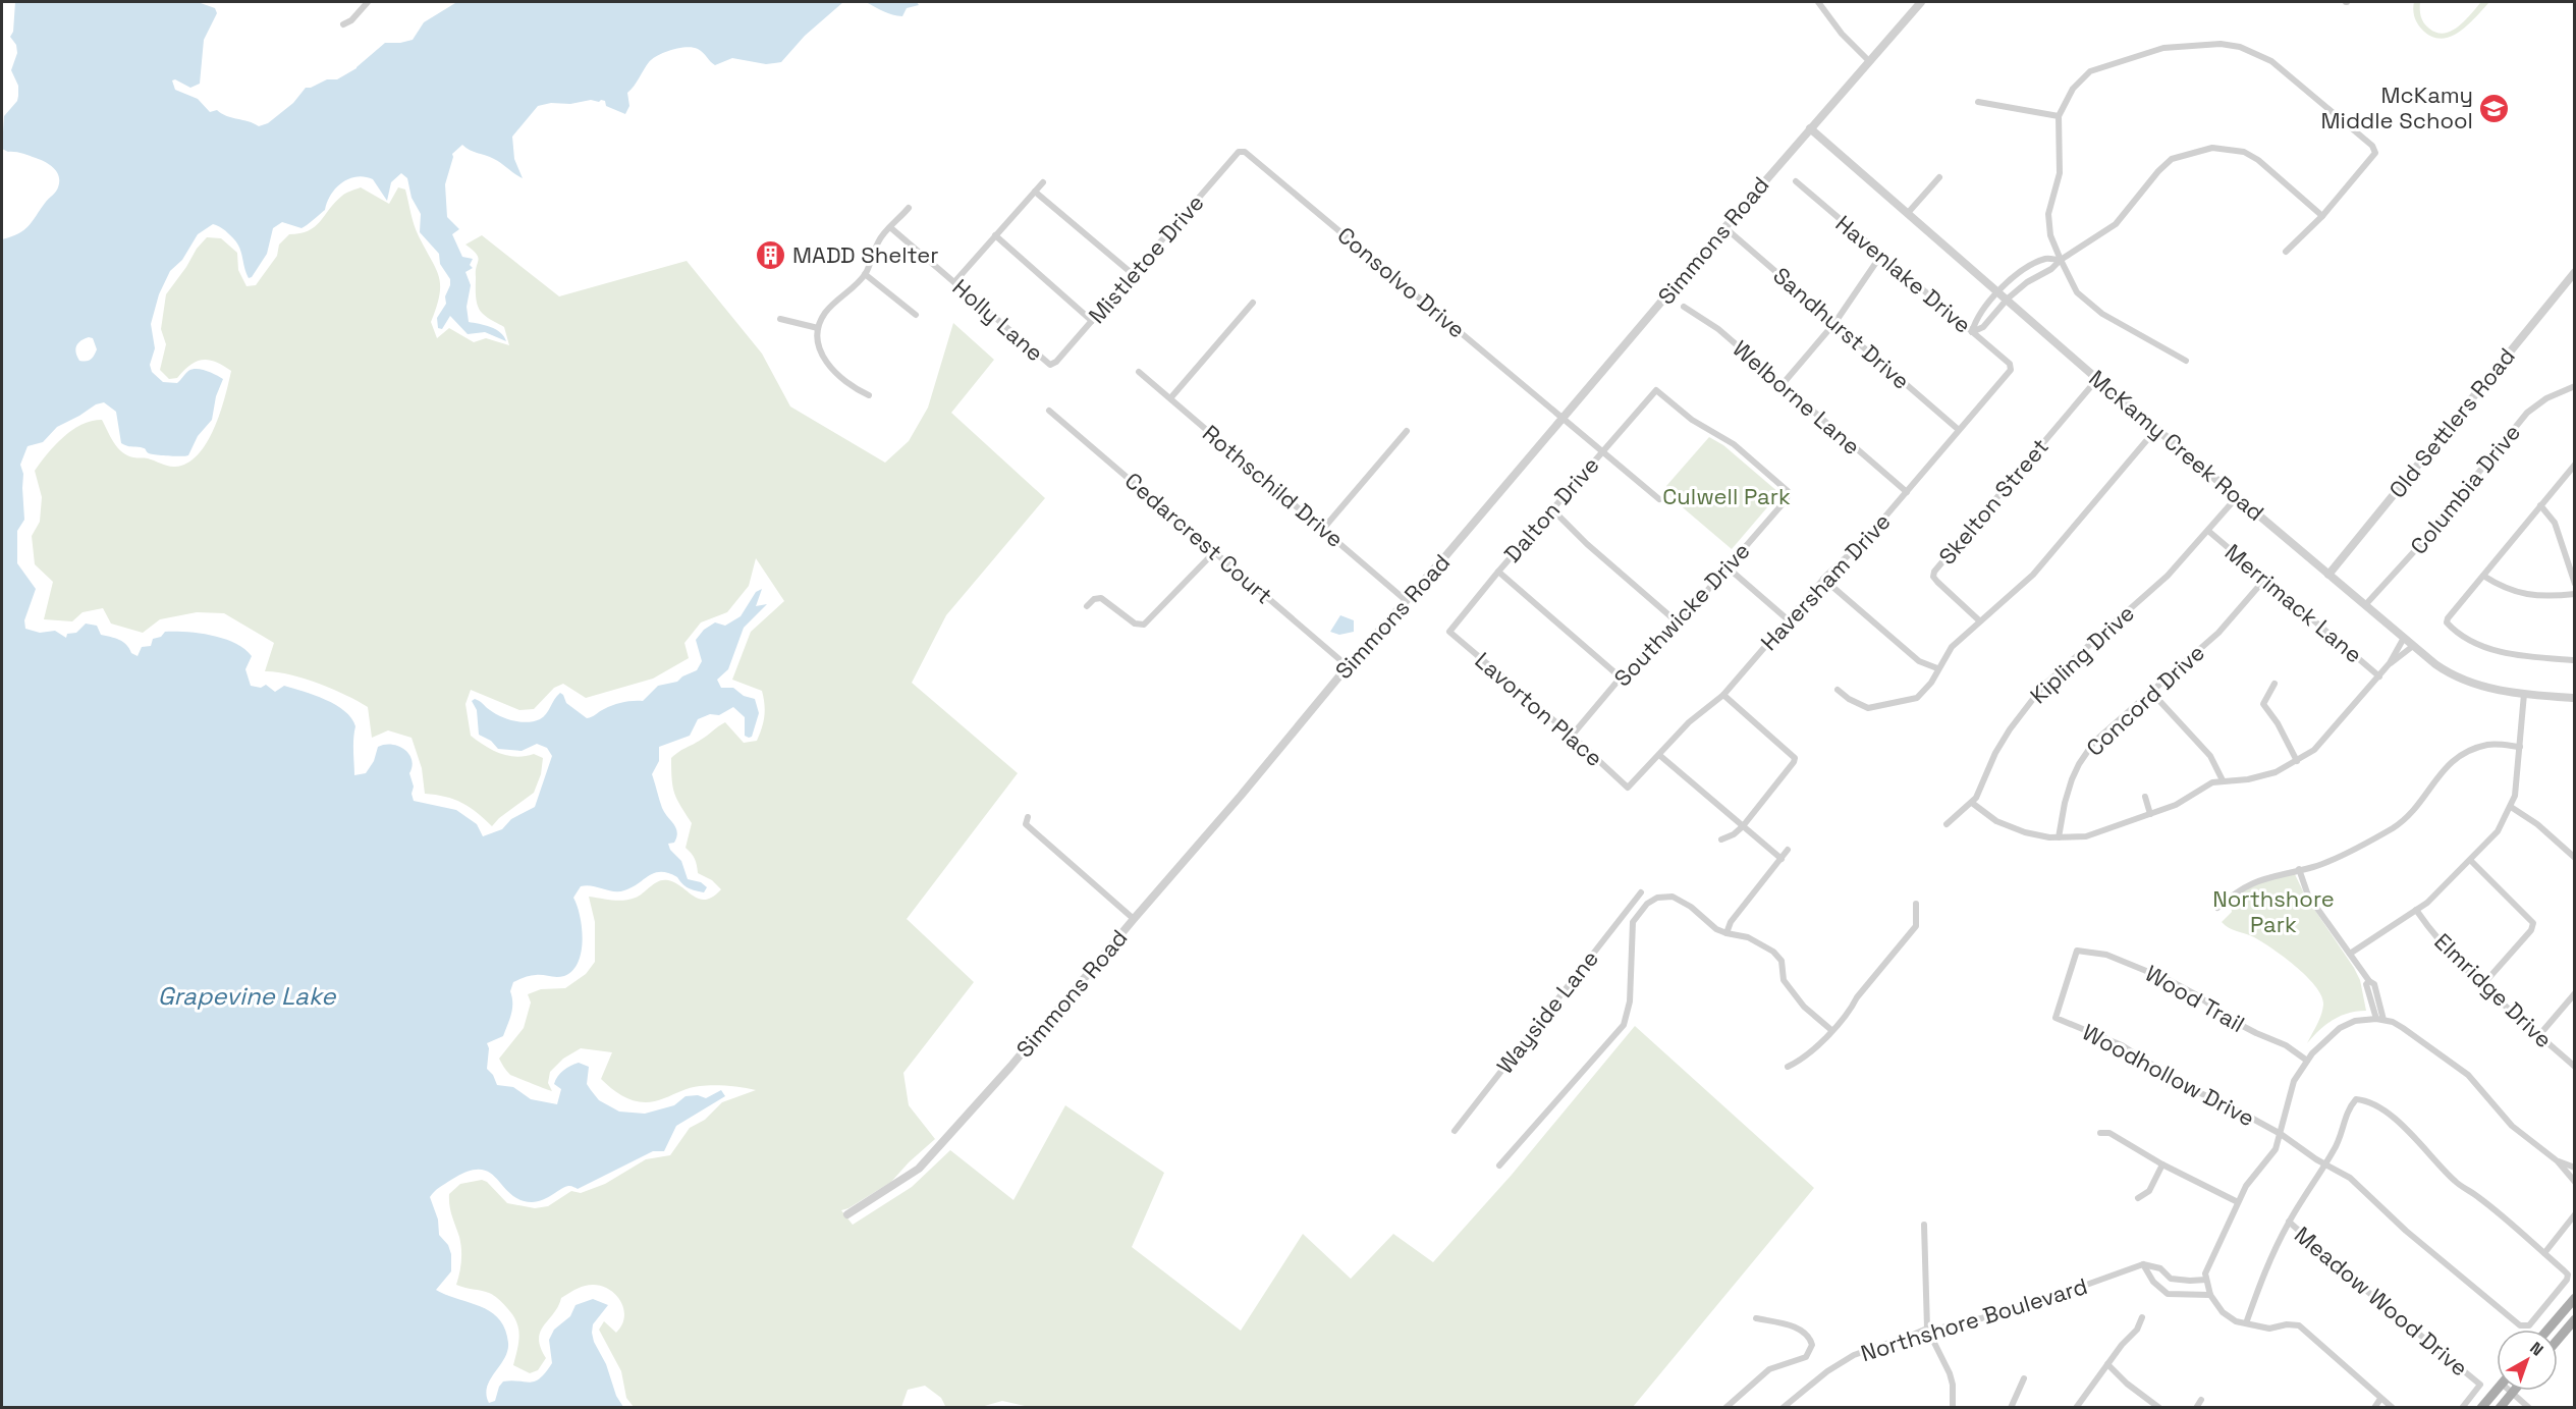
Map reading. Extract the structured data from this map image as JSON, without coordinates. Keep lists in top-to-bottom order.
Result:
{
  "streets": {
    "street": [
      "Simmons Road",
      "Mistletoe Drive",
      "Havenlake Drive",
      "Consolvo Drive",
      "Holly Lane",
      "Sandhurst Drive",
      "Welborne Lane",
      "Old Settlers Road",
      "McKamy Creek Road",
      "Rothschild Drive",
      "Columbia Drive",
      "Skelton Street",
      "Dalton Drive",
      "Cedarcrest Court",
      "Haversham Drive",
      "Merrimack Lane",
      "Southwicke Drive",
      "Kipling Drive",
      "Concord Drive",
      "Lavorton Place",
      "Elmridge Drive",
      "Wood Trail",
      "Wayside Lane",
      "Woodhollow Drive",
      "Meadow Wood Drive",
      "Northshore Boulevard"
    ]
  },
  "crossings": [
    ["Simmons Road", "Consolvo Drive"],
    ["Simmons Road", "Sandhurst Drive"],
    ["Simmons Road", "McKamy Creek Road"],
    ["Simmons Road", "Rothschild Drive"],
    ["Simmons Road", "Cedarcrest Court"],
    ["Mistletoe Drive", "Consolvo Drive"],
    ["Mistletoe Drive", "Holly Lane"],
    ["Havenlake Drive", "Haversham Drive"],
    ["Consolvo Drive", "Dalton Drive"],
    ["Sandhurst Drive", "Haversham Drive"],
    ["Welborne Lane", "Haversham Drive"],
    ["Old Settlers Road", "McKamy Creek Road"],
    ["McKamy Creek Road", "Columbia Drive"],
    ["McKamy Creek Road", "Skelton Street"],
    ["McKamy Creek Road", "Kipling Drive"],
    ["Dalton Drive", "Southwicke Drive"],
    ["Dalton Drive", "Lavorton Place"],
    ["Haversham Drive", "Lavorton Place"],
    ["Merrimack Lane", "Kipling Drive"],
    ["Merrimack Lane", "Concord Drive"],
    ["Southwicke Drive", "Lavorton Place"],
    ["Wood Trail", "Woodhollow Drive"]
  ],
  "water": ["Grapevine Lake"],
  "parks": ["Culwell Park", "Northshore Park"],
  "places": {
    "school or university": ["McKamy Middle School"],
    "building": ["MADD Shelter"]
  },
  "north": "top right"
}
